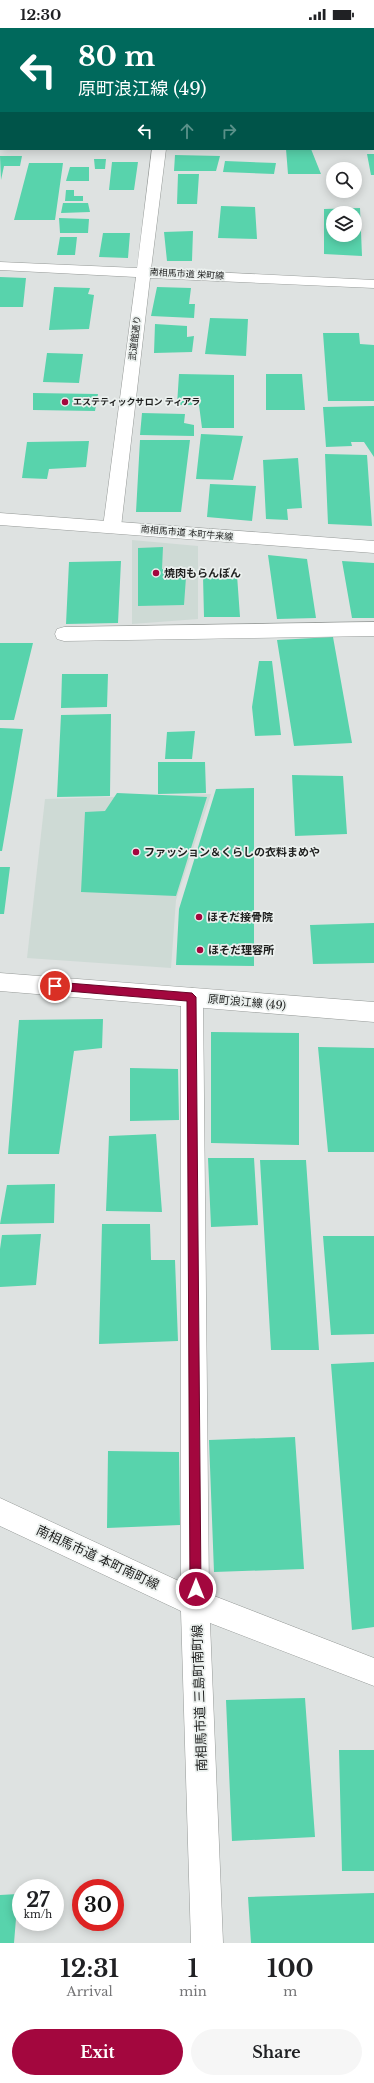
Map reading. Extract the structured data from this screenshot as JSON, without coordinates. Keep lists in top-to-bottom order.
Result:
{
  "streets": {
    "street": [
      "南相馬市道 栄町線",
      "武道館通り",
      "南相馬市道 本町牛来線",
      "原町浪江線 (49)",
      "南相馬市道 本町南町線",
      "南相馬市道 三島町南町線"
    ]
  },
  "crossings": [
    ["南相馬市道 栄町線", "武道館通り"],
    ["武道館通り", "南相馬市道 本町牛来線"],
    ["原町浪江線 (49)", "南相馬市道 三島町南町線"],
    ["南相馬市道 本町南町線", "南相馬市道 三島町南町線"]
  ],
  "places": [
    "エステティックサロン ティアラ",
    "焼肉もらんぼん",
    "ファッション＆くらしの衣料まめや",
    "ほそだ接骨院",
    "ほそだ理容所"
  ],
  "page": {
    "status": "12:30",
    "turn": ["80 m", "原町浪江線 (49)"],
    "speed": "27 km/h",
    "limit": "30",
    "eta": [
      "12:31",
      "Arrival",
      "1",
      "min",
      "100",
      "m"
    ],
    "buttons": ["Exit", "Share"]
  }
}
